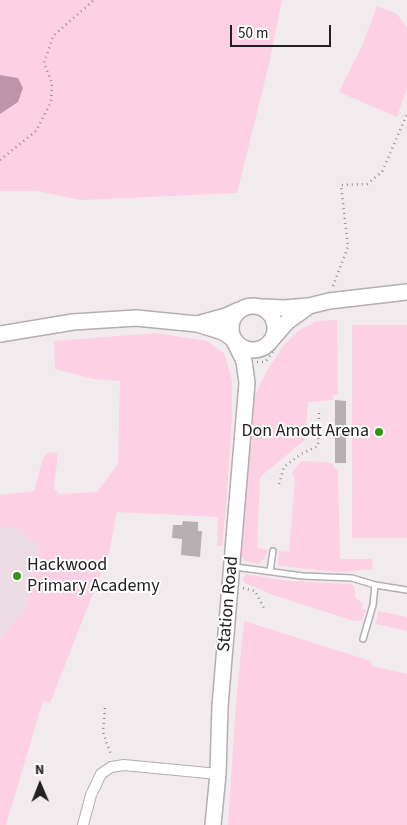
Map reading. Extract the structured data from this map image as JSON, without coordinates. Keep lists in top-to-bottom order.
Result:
{
  "streets": {
    "main road": ["Station Road"]
  },
  "places": ["Don Amott Arena", "Hackwood Primary Academy"],
  "scale_bar": "50 m",
  "north": "top"
}
